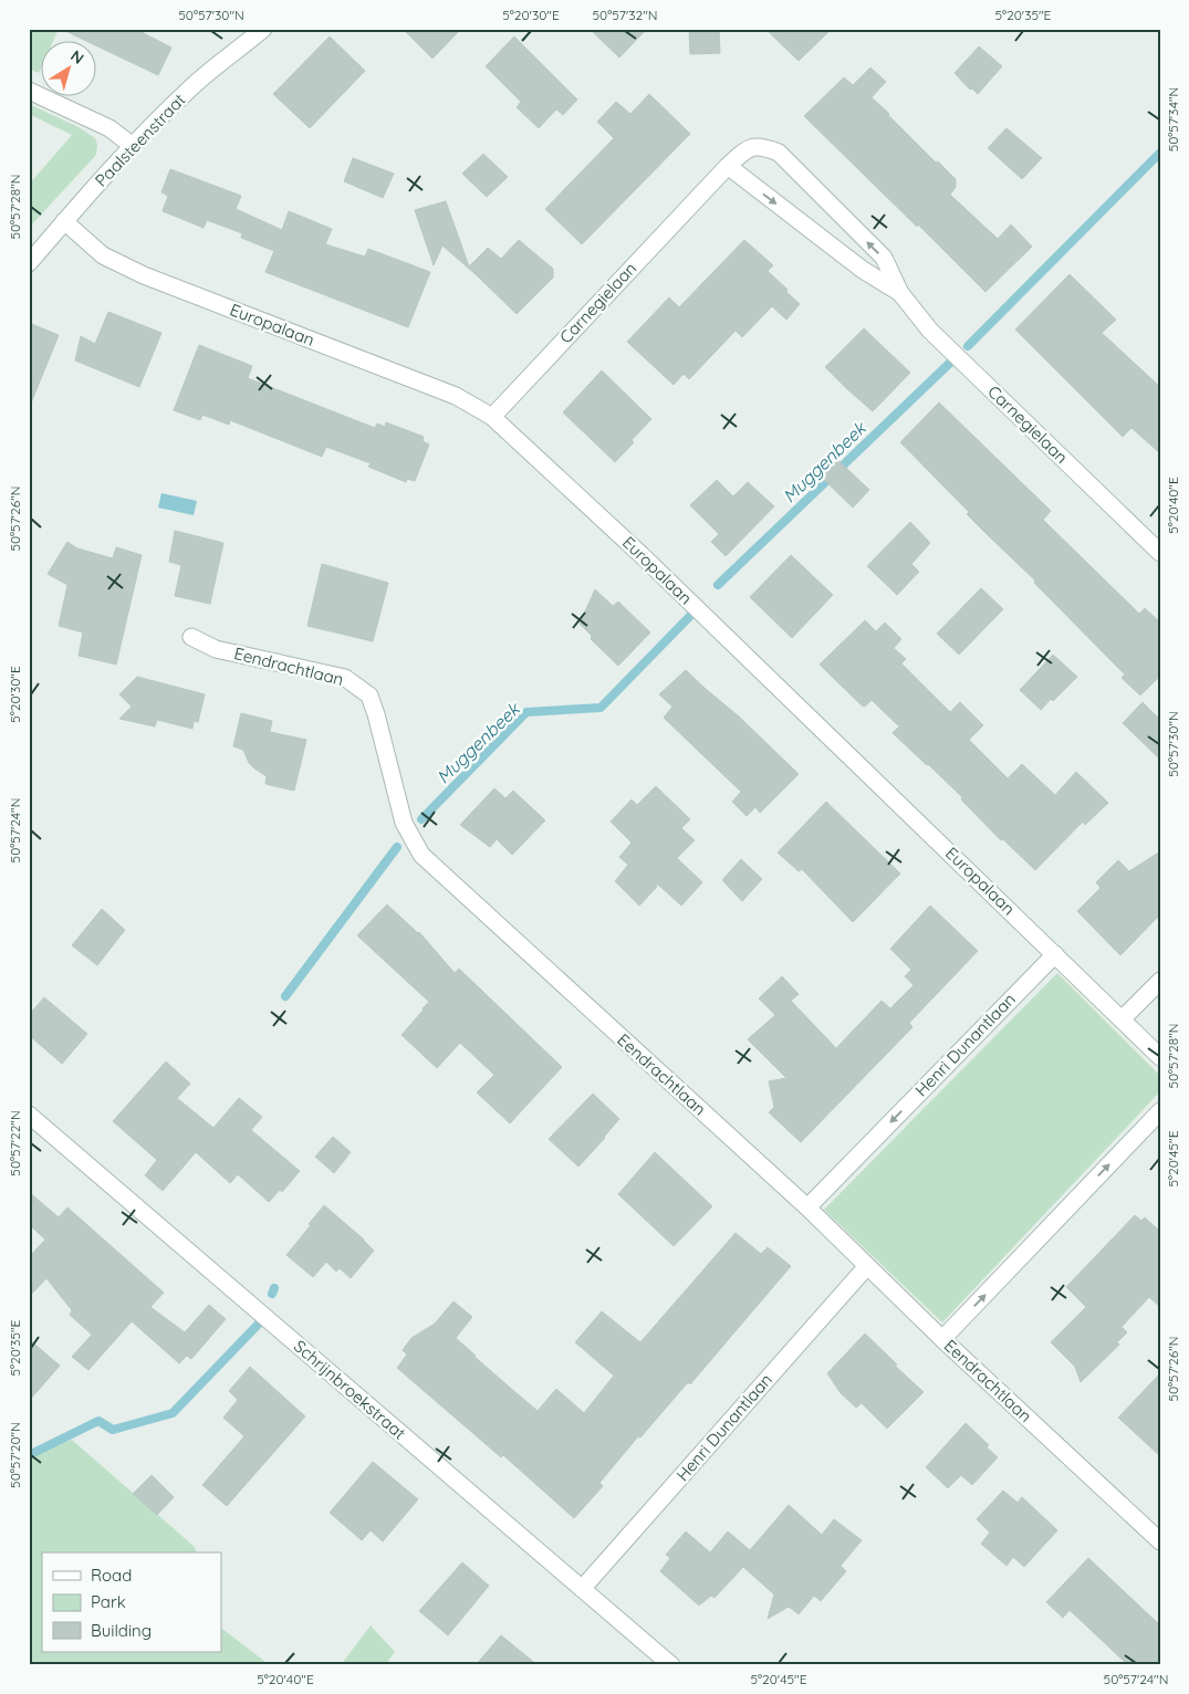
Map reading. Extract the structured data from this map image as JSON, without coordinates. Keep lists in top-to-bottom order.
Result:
{
  "streets": {
    "street": [
      "Paalsteenstraat",
      "Carnegielaan",
      "Europalaan",
      "Eendrachtlaan",
      "Henri Dunantlaan",
      "Schrijnbroekstraat"
    ]
  },
  "crossings": [
    ["Paalsteenstraat", "Europalaan"],
    ["Carnegielaan", "Europalaan"],
    ["Europalaan", "Henri Dunantlaan"],
    ["Eendrachtlaan", "Henri Dunantlaan"],
    ["Henri Dunantlaan", "Schrijnbroekstraat"]
  ],
  "one_way": ["Henri Dunantlaan"],
  "water": ["Muggenbeek"],
  "legend": ["Road", "Park", "Building"],
  "north": "top right",
  "coordinates": [
    "50°57'30\"N",
    "5°20'30\"E",
    "50°57'32\"N",
    "5°20'35\"E",
    "50°57'34\"N",
    "50°57'28\"N",
    "5°20'40\"E",
    "50°57'26\"N",
    "50°57'24\"N",
    "50°57'22\"N",
    "5°20'45\"E",
    "50°57'20\"N"
  ]
}
